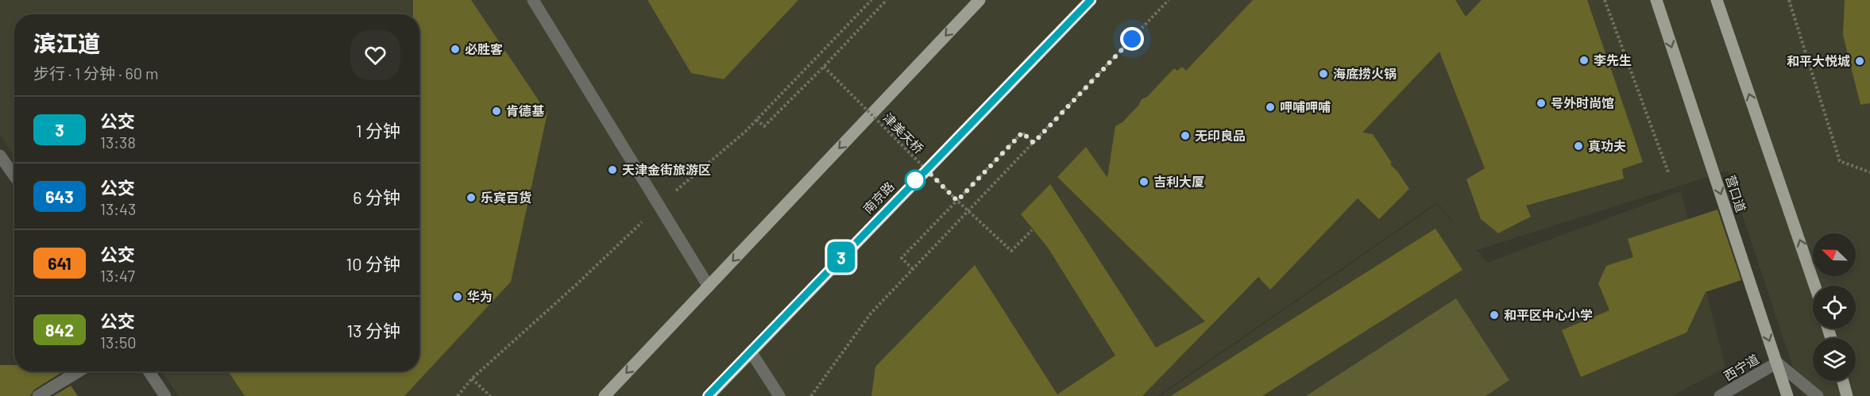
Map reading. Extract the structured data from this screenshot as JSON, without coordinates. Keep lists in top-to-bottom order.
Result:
{
  "streets": {
    "main road": ["营口道", "南京路"],
    "street": ["西宁道"],
    "path": ["津美天桥"]
  },
  "crossings": [
    ["营口道", "西宁道"]
  ],
  "places": [
    "必胜客",
    "李先生",
    "和平大悦城",
    "海底捞火锅",
    "号外时尚馆",
    "呷哺呷哺",
    "肯德基",
    "无印良品",
    "真功夫",
    "天津金街旅游区",
    "吉利大厦",
    "乐宾百货",
    "华为",
    "和平区中心小学"
  ],
  "lines": ["bus line 3"],
  "north": "top left",
  "page": {
    "on_map": "3",
    "heading": ["滨江道", "步行 · 1 分钟 · 60 m"],
    "list": [
      {
        "mark": "3",
        "name": "公交",
        "note": "13:38",
        "value": "1 分钟"
      },
      {
        "mark": "643",
        "name": "公交",
        "note": "13:43",
        "value": "6 分钟"
      },
      {
        "mark": "641",
        "name": "公交",
        "note": "13:47",
        "value": "10 分钟"
      },
      {
        "mark": "842",
        "name": "公交",
        "note": "13:50",
        "value": "13 分钟"
      }
    ]
  }
}
